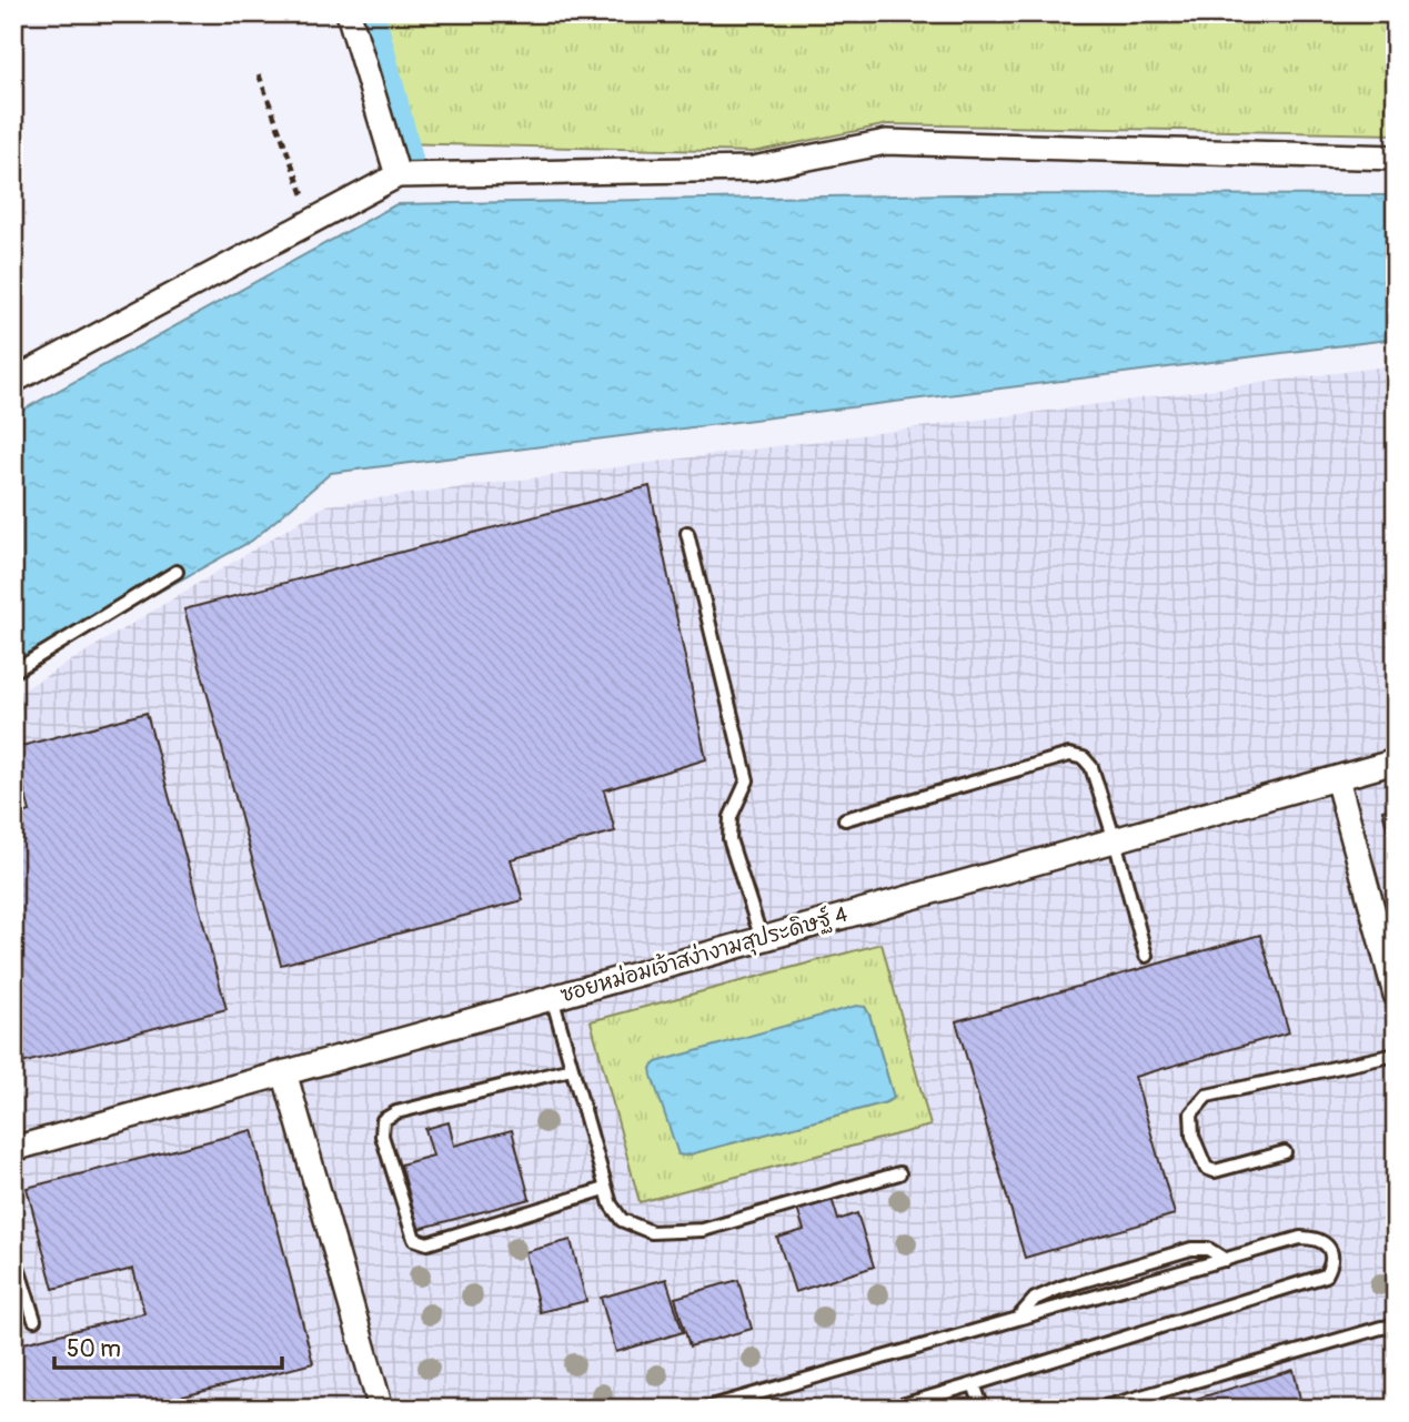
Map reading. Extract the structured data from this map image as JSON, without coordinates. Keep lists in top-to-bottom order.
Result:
{
  "streets": {
    "street": ["ซอยหม่อมเจ้าสง่างามสุประดิษฐ์ 4"]
  },
  "scale_bar": "50 m"
}
